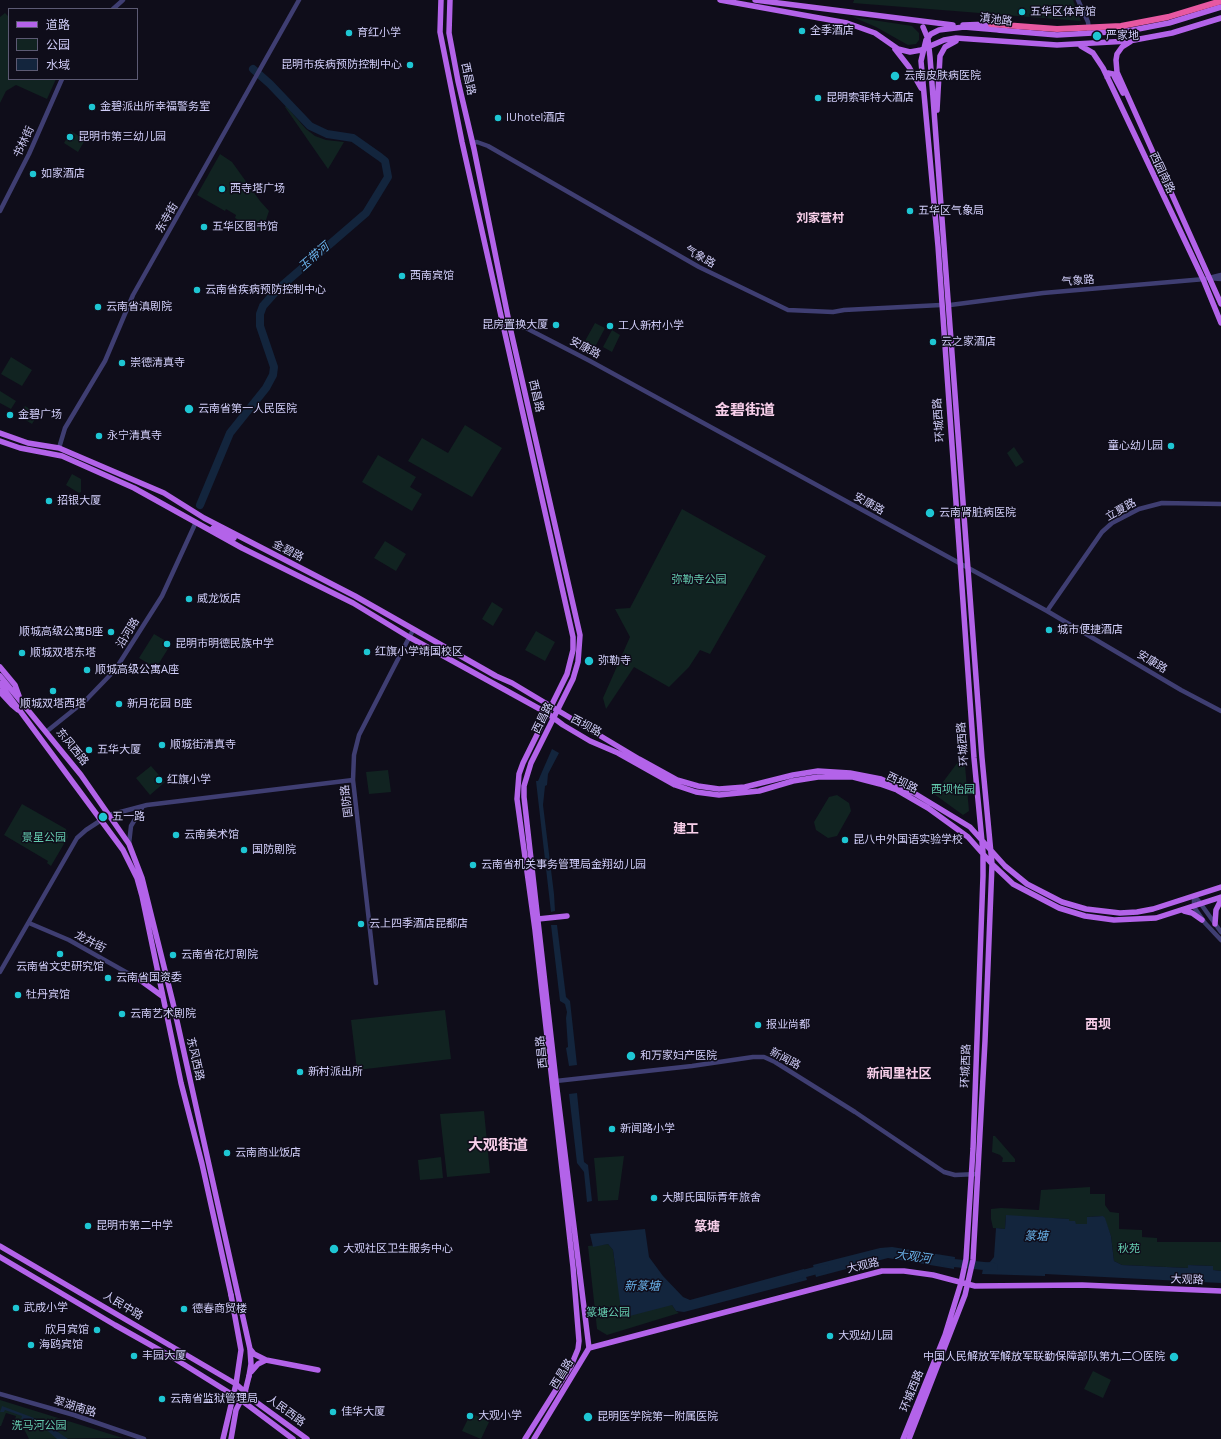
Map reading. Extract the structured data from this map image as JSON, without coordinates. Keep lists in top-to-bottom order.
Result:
{
  "streets": {
    "main road": [
      "滇池路",
      "西昌路",
      "西园南路",
      "环城西路",
      "金碧路",
      "西坝路",
      "东风西路",
      "大观路",
      "人民中路",
      "人民西路"
    ],
    "street": [
      "书林街",
      "东寺街",
      "气象路",
      "安康路",
      "立夏路",
      "沿河路",
      "国防路",
      "龙井街",
      "新闻路",
      "翠湖南路"
    ]
  },
  "crossings": [
    ["滇池路", "西园南路"],
    ["滇池路", "环城西路"],
    ["西昌路", "气象路"],
    ["西昌路", "安康路"],
    ["西昌路", "金碧路"],
    ["西昌路", "西坝路"],
    ["西昌路", "新闻路"],
    ["西昌路", "大观路"],
    ["西园南路", "气象路"],
    ["东寺街", "金碧路"],
    ["气象路", "环城西路"],
    ["安康路", "环城西路"],
    ["安康路", "立夏路"],
    ["环城西路", "西坝路"],
    ["环城西路", "新闻路"],
    ["环城西路", "大观路"],
    ["金碧路", "沿河路"],
    ["金碧路", "西坝路"],
    ["金碧路", "国防路"],
    ["沿河路", "东风西路"],
    ["东风西路", "人民中路"],
    ["东风西路", "人民西路"],
    ["人民中路", "人民西路"]
  ],
  "districts": [
    "刘家营村",
    "金碧街道",
    "建工",
    "西坝",
    "新闻里社区",
    "大观街道",
    "篆塘"
  ],
  "water": [
    "玉带河",
    "篆塘",
    "大观河",
    "新篆塘"
  ],
  "parks": [
    "弥勒寺公园",
    "西坝怡园",
    "景星公园",
    "秋苑",
    "篆塘公园",
    "洗马河公园"
  ],
  "places": [
    "五华区体育馆",
    "全季酒店",
    "育红小学",
    "严家地",
    "昆明市疾病预防控制中心",
    "云南皮肤病医院",
    "昆明索菲特大酒店",
    "金碧派出所幸福警务室",
    "IUhotel酒店",
    "昆明市第三幼儿园",
    "如家酒店",
    "西寺塔广场",
    "五华区气象局",
    "五华区图书馆",
    "西南宾馆",
    "云南省疾病预防控制中心",
    "云南省滇剧院",
    "昆房置换大厦",
    "工人新村小学",
    "云之家酒店",
    "崇德清真寺",
    "云南省第一人民医院",
    "金碧广场",
    "永宁清真寺",
    "童心幼儿园",
    "招银大厦",
    "云南肾脏病医院",
    "威龙饭店",
    "城市便捷酒店",
    "顺城高级公寓B座",
    "昆明市明德民族中学",
    "红旗小学靖国校区",
    "顺城双塔东塔",
    "弥勒寺",
    "顺城高级公寓A座",
    "顺城双塔西塔",
    "新月花园 B座",
    "顺城街清真寺",
    "五华大厦",
    "红旗小学",
    "五一路",
    "云南美术馆",
    "昆八中外国语实验学校",
    "国防剧院",
    "云南省机关事务管理局金翔幼儿园",
    "云上四季酒店昆都店",
    "云南省文史研究馆",
    "云南省花灯剧院",
    "云南省国资委",
    "牡丹宾馆",
    "云南艺术剧院",
    "报业尚都",
    "和万家妇产医院",
    "新村派出所",
    "新闻路小学",
    "云南商业饭店",
    "大脚氏国际青年旅舍",
    "昆明市第二中学",
    "大观社区卫生服务中心",
    "武成小学",
    "德春商贸楼",
    "欣月宾馆",
    "大观幼儿园",
    "海鸥宾馆",
    "丰园大厦",
    "中国人民解放军解放军联勤保障部队第九二〇医院",
    "云南省监狱管理局",
    "佳华大厦",
    "大观小学",
    "昆明医学院第一附属医院"
  ],
  "legend": ["道路", "公园", "水域"]
}
